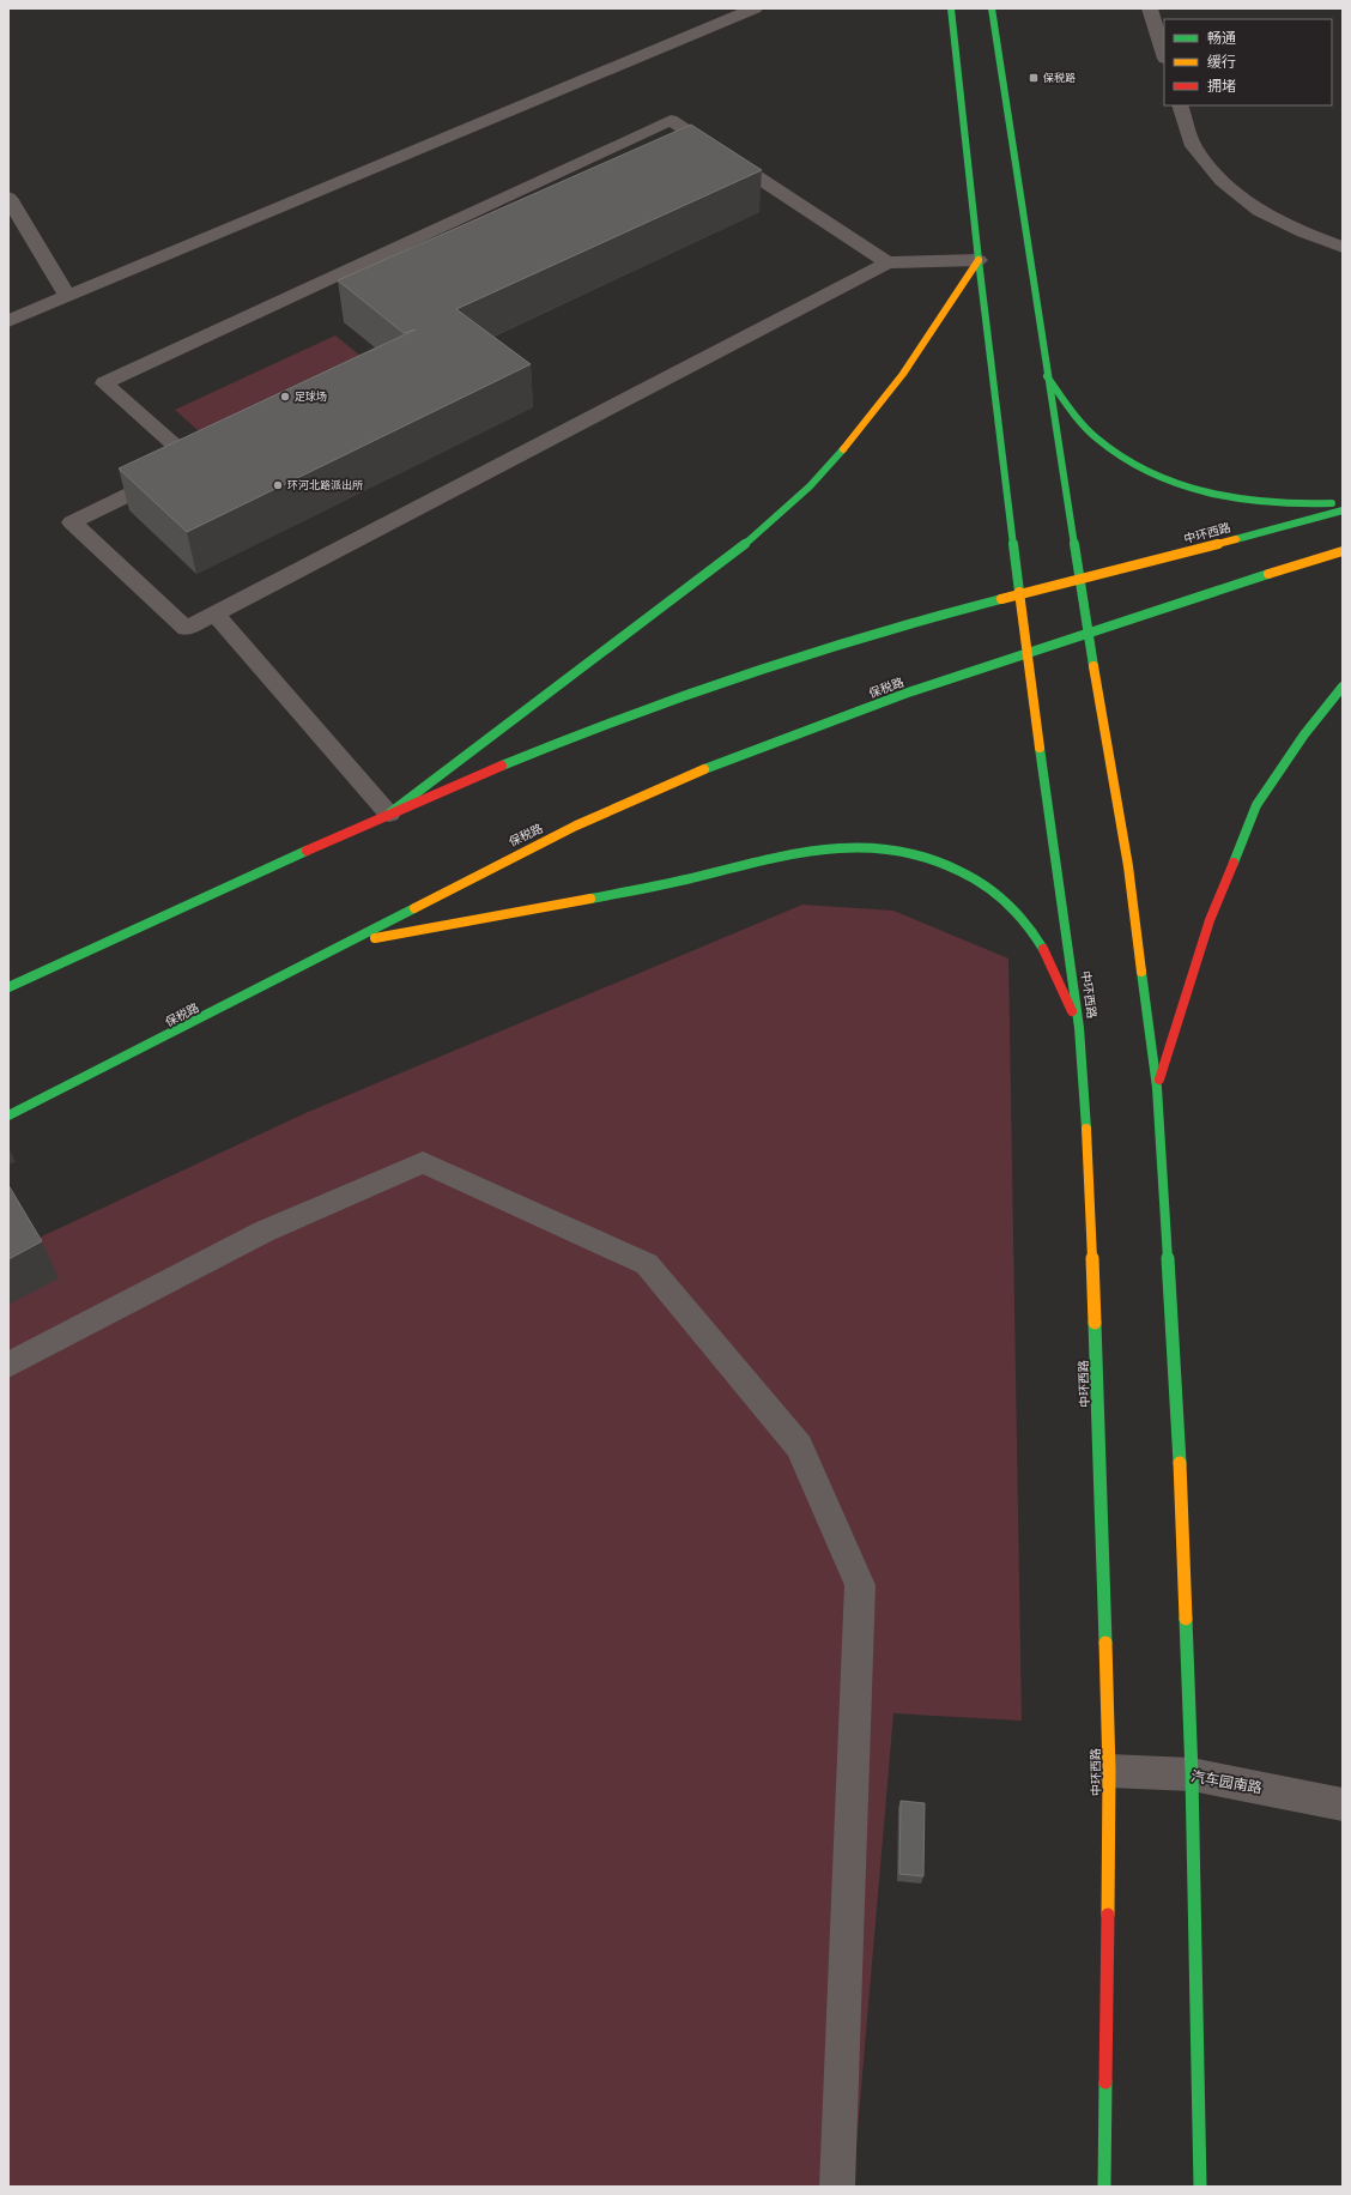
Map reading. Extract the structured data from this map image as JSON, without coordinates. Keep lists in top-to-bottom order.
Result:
{
  "streets": {
    "main road": ["中环西路", "保税路"],
    "street": ["汽车园南路"]
  },
  "crossings": [
    ["中环西路", "保税路"],
    ["中环西路", "汽车园南路"]
  ],
  "places": {
    "transit": ["保税路"],
    "other": ["足球场", "环河北路派出所"]
  },
  "legend": ["畅通", "缓行", "拥堵"]
}
